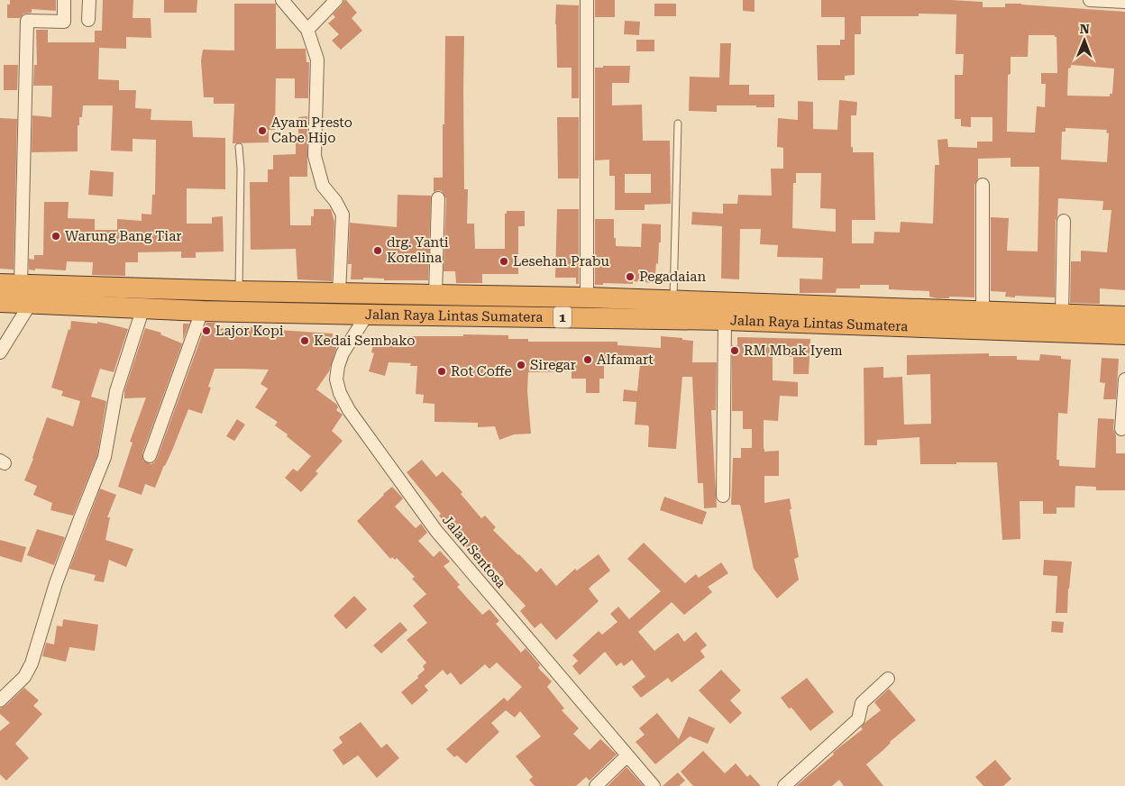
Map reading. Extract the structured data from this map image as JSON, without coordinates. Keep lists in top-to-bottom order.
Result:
{
  "streets": {
    "highway": ["Jalan Raya Lintas Sumatera", "1"],
    "street": ["Jalan Sentosa"]
  },
  "crossings": [
    ["Jalan Raya Lintas Sumatera", "Jalan Sentosa"]
  ],
  "places": [
    "Ayam Presto Cabe Hijo",
    "Warung Bang Tiar",
    "drg. Yanti Korelina",
    "Lesehan Prabu",
    "Pegadaian",
    "Lajor Kopi",
    "Kedai Sembako",
    "RM Mbak Iyem",
    "Alfamart",
    "Siregar",
    "Rot Coffe"
  ],
  "north": "top"
}
